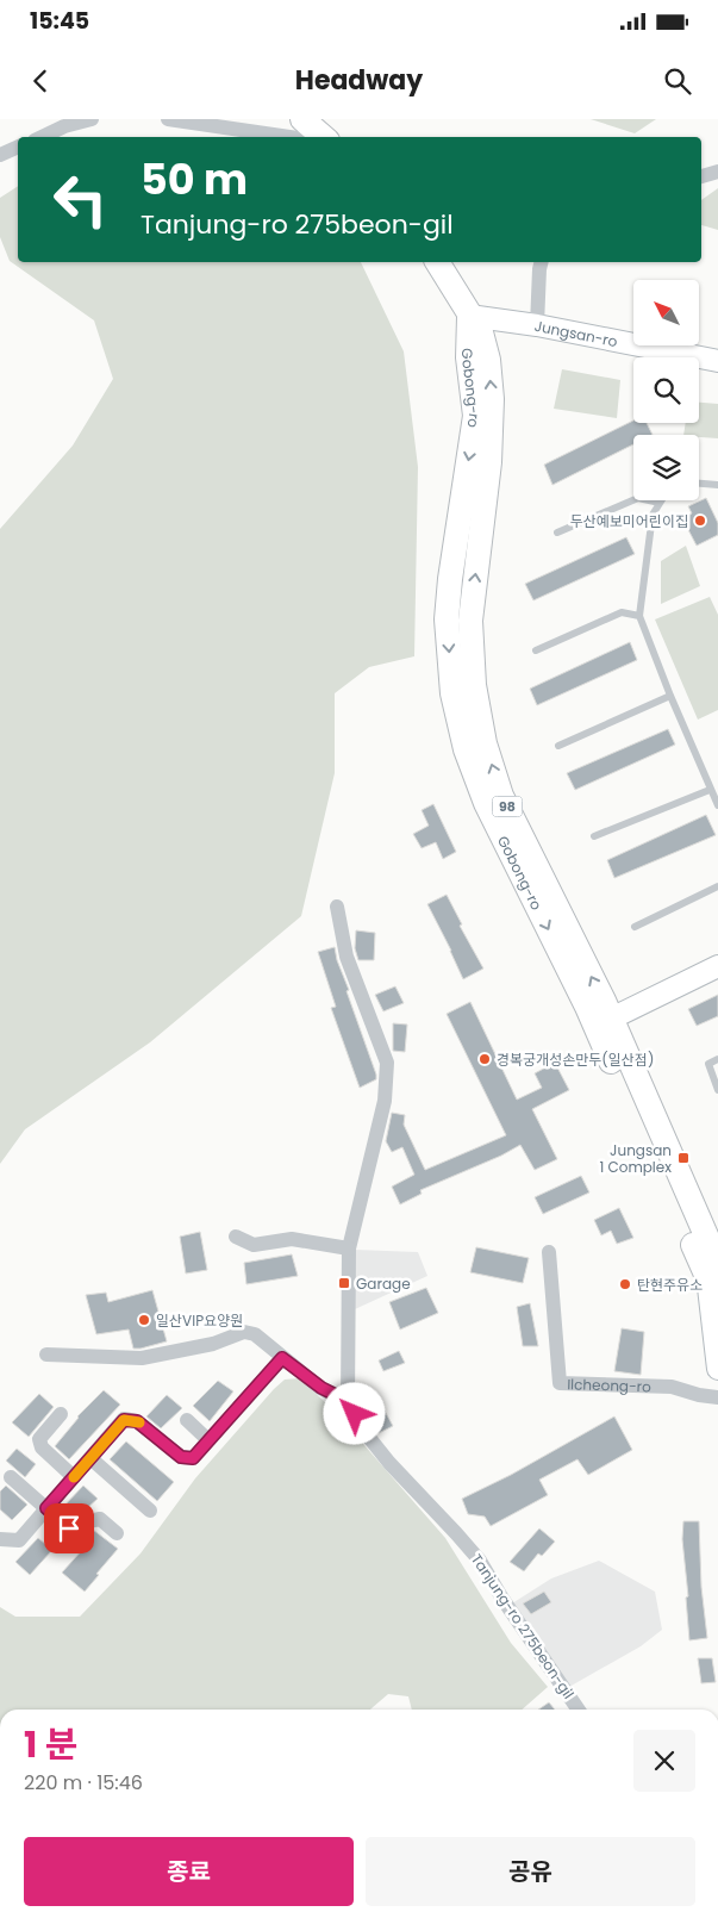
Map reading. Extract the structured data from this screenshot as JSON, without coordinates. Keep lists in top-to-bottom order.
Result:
{
  "streets": {
    "main road": ["Jungsan-ro", "Gobong-ro", "98"],
    "street": ["Ilcheong-ro", "Tanjung-ro 275beon-gil"]
  },
  "crossings": [
    ["Jungsan-ro", "Gobong-ro"]
  ],
  "places": {
    "other": [
      "두산예보미어린이집",
      "경복궁개성손만두(일산점)",
      "탄현주유소",
      "일산VIP요양원"
    ],
    "transit": ["Jungsan 1 Complex", "Garage"]
  },
  "north": "top left",
  "page": {
    "status": "15:45",
    "header": "Headway",
    "turn": ["50 m", "Tanjung-ro 275beon-gil"],
    "heading": ["1 분", "220 m · 15:46"],
    "buttons": ["종료", "공유"]
  }
}
